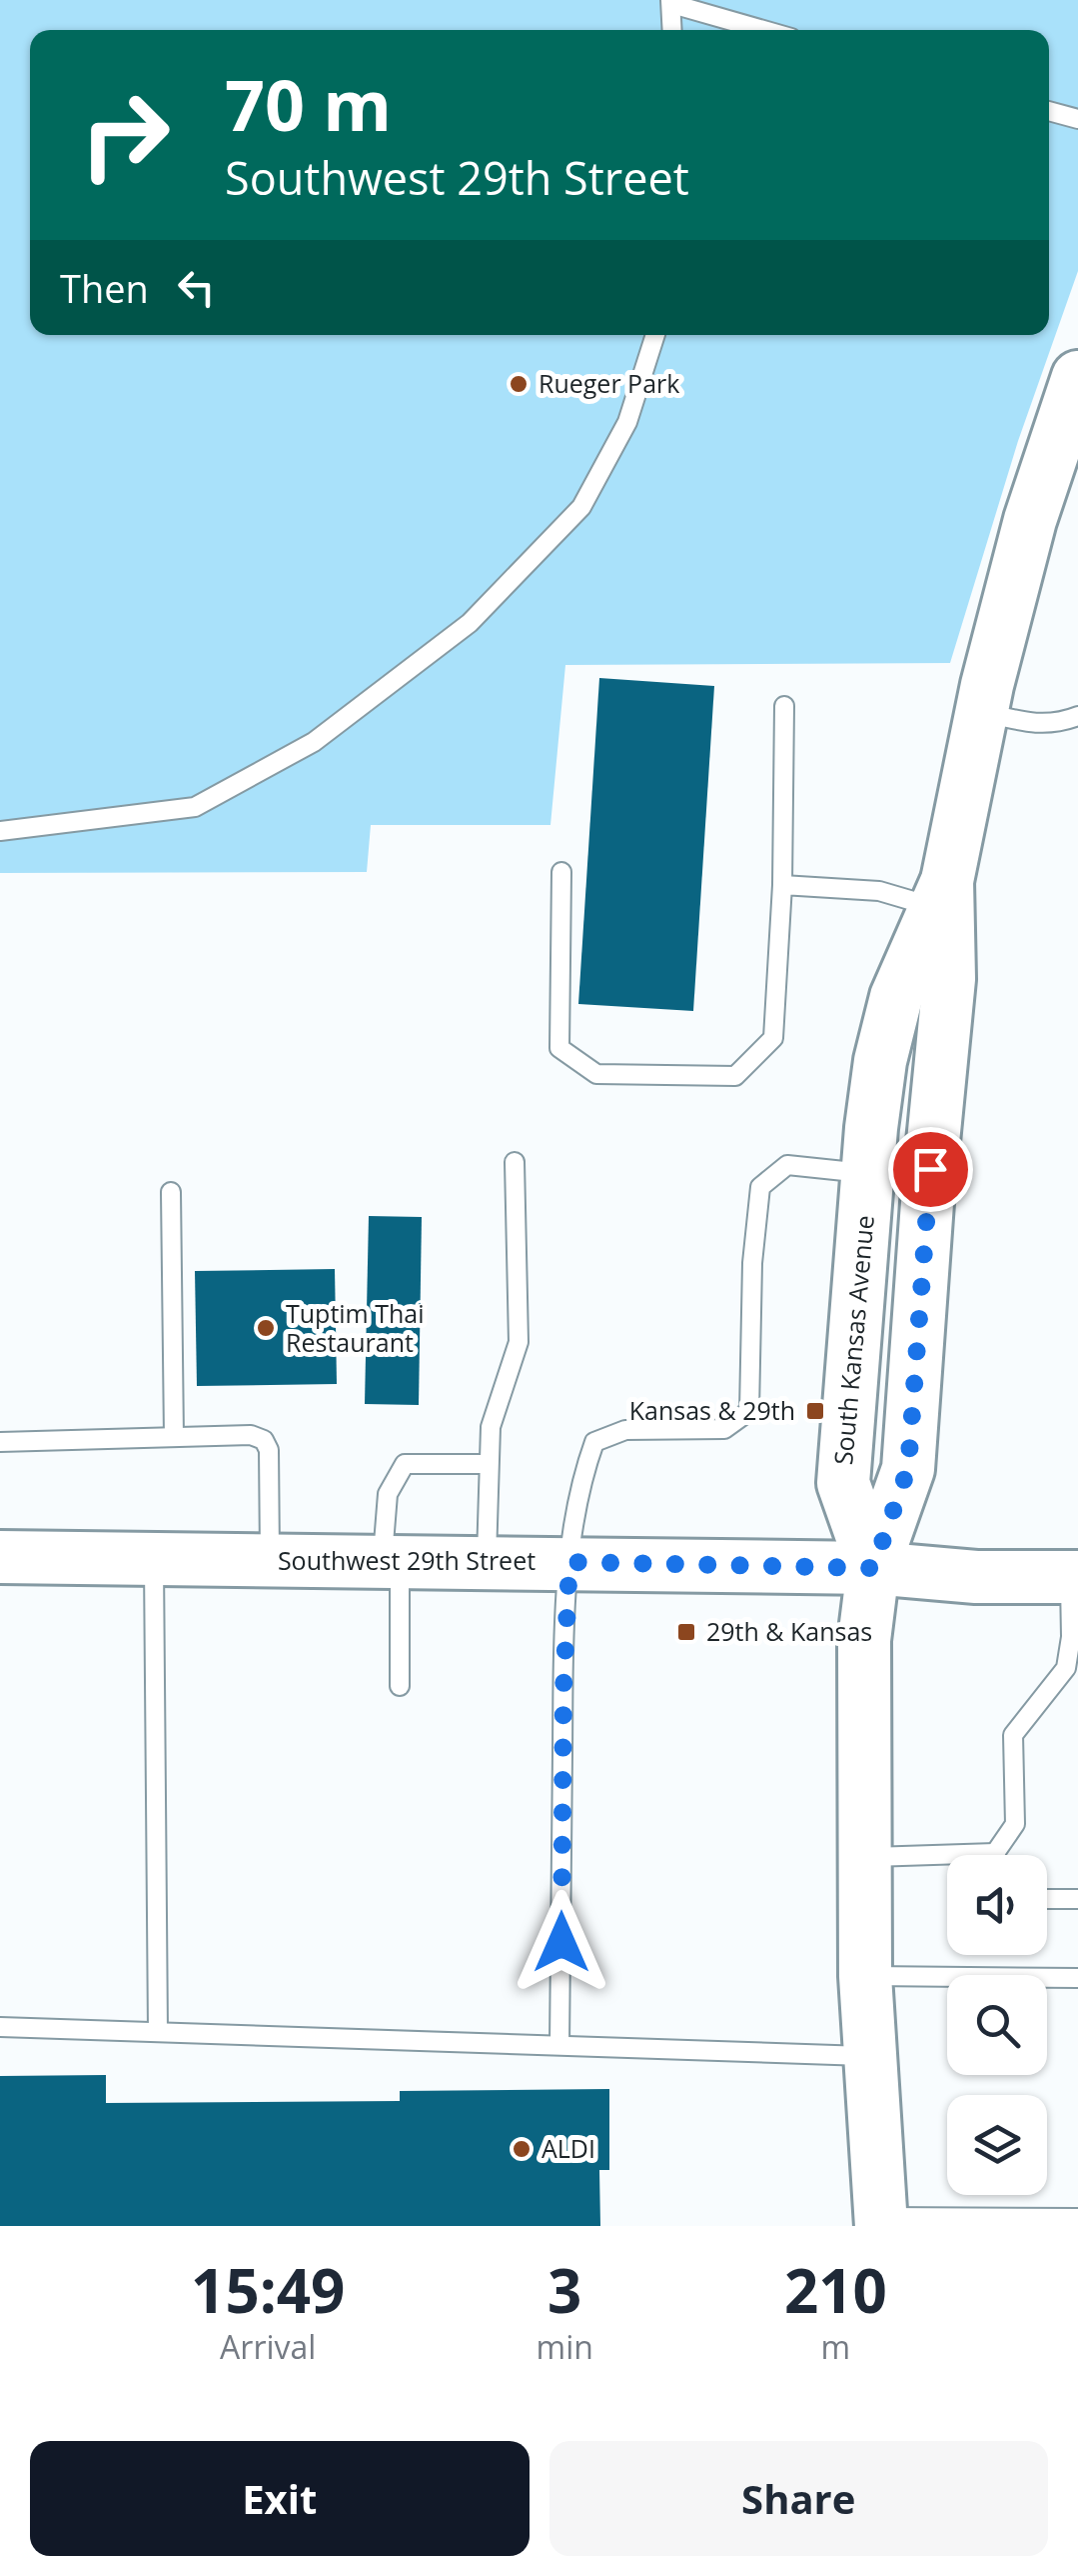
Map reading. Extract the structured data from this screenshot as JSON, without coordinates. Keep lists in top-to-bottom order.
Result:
{
  "streets": {
    "main road": ["South Kansas Avenue", "Southwest 29th Street"]
  },
  "crossings": [
    ["South Kansas Avenue", "Southwest 29th Street"]
  ],
  "places": {
    "other": ["Rueger Park", "Tuptim Thai Restaurant", "ALDI"],
    "transit": ["Kansas & 29th", "29th & Kansas"]
  },
  "page": {
    "turn": ["70 m", "Southwest 29th Street"],
    "then": "Then",
    "eta": [
      "15:49",
      "Arrival",
      "3",
      "min",
      "210",
      "m"
    ],
    "buttons": ["Exit", "Share"]
  }
}
